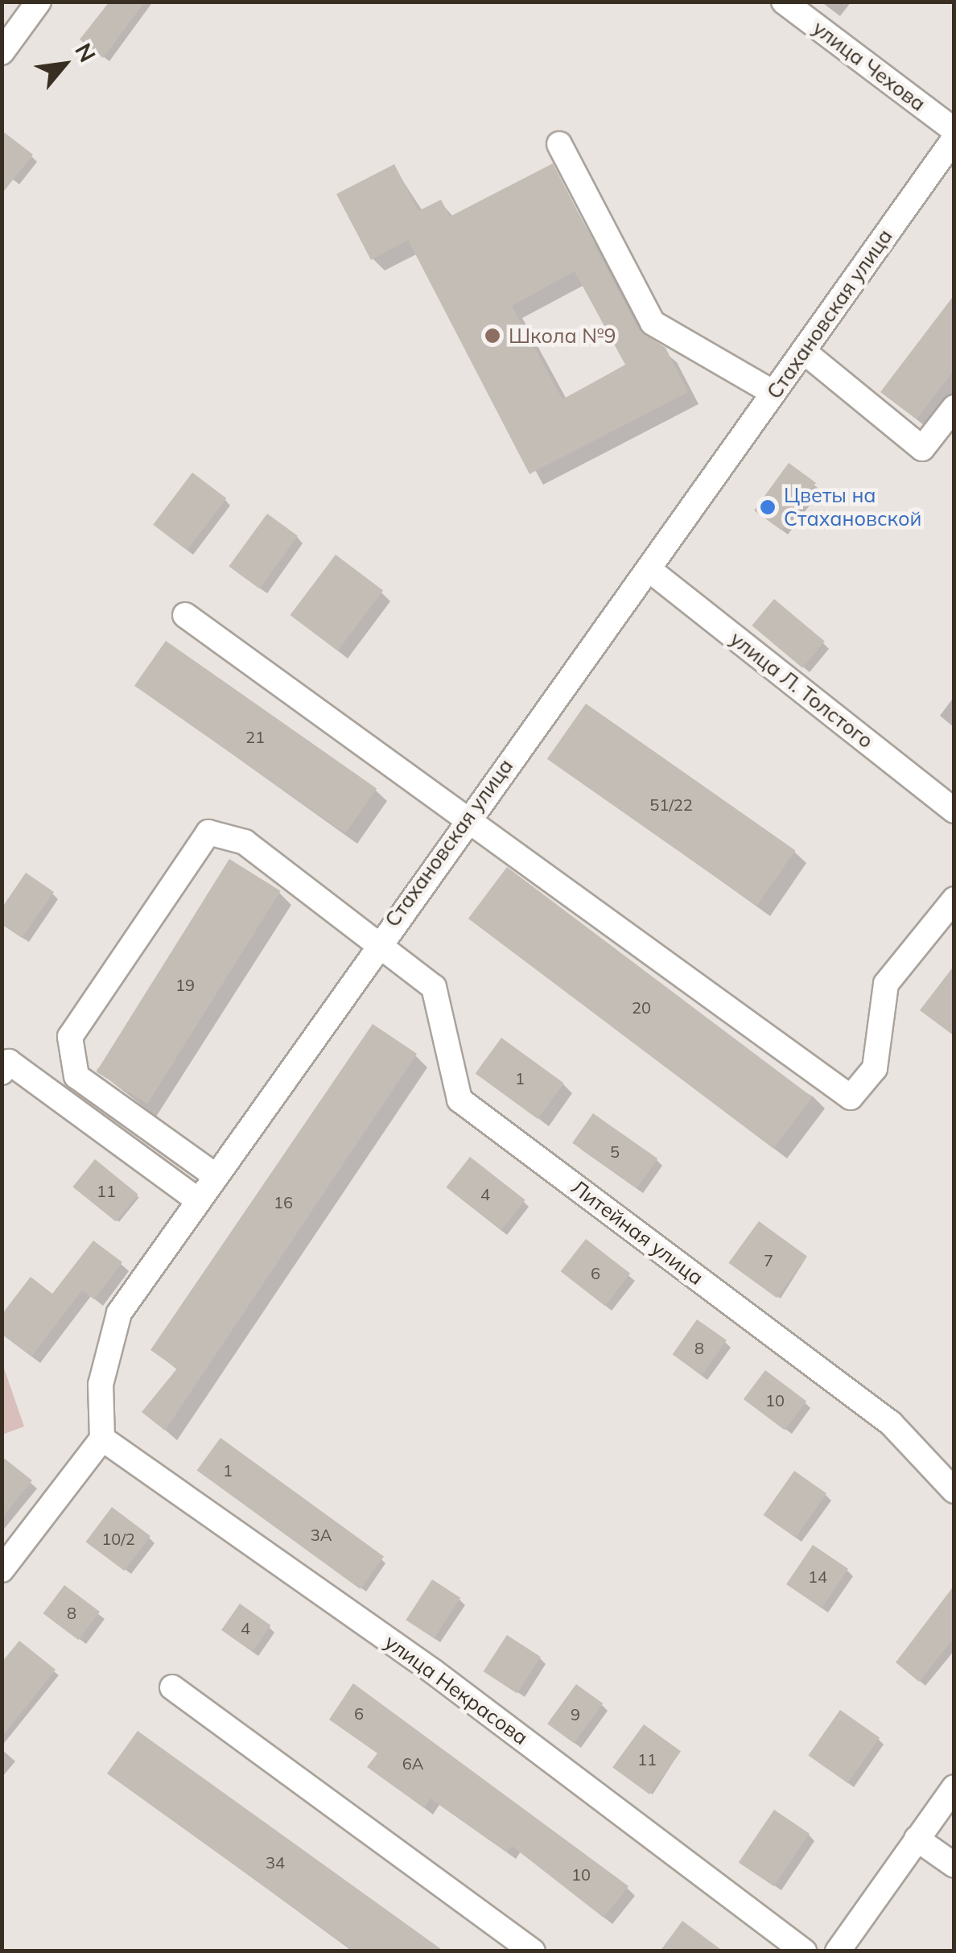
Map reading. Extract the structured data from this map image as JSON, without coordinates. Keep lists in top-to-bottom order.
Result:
{
  "streets": {
    "street": [
      "улица Чехова",
      "Стахановская улица",
      "улица Л. Толстого",
      "Литейная улица",
      "улица Некрасова"
    ]
  },
  "crossings": [
    ["Стахановская улица", "улица Л. Толстого"],
    ["Стахановская улица", "Литейная улица"],
    ["Стахановская улица", "улица Некрасова"]
  ],
  "places": ["Школа №9", "Цветы на Стахановской"],
  "house_numbers": [
    "21",
    "51/22",
    "19",
    "20",
    "1",
    "5",
    "11",
    "4",
    "16",
    "7",
    "6",
    "8",
    "10",
    "1",
    "3А",
    "10/2",
    "14",
    "8",
    "4",
    "6",
    "9",
    "11",
    "6А",
    "34",
    "10"
  ],
  "north": "top right"
}
